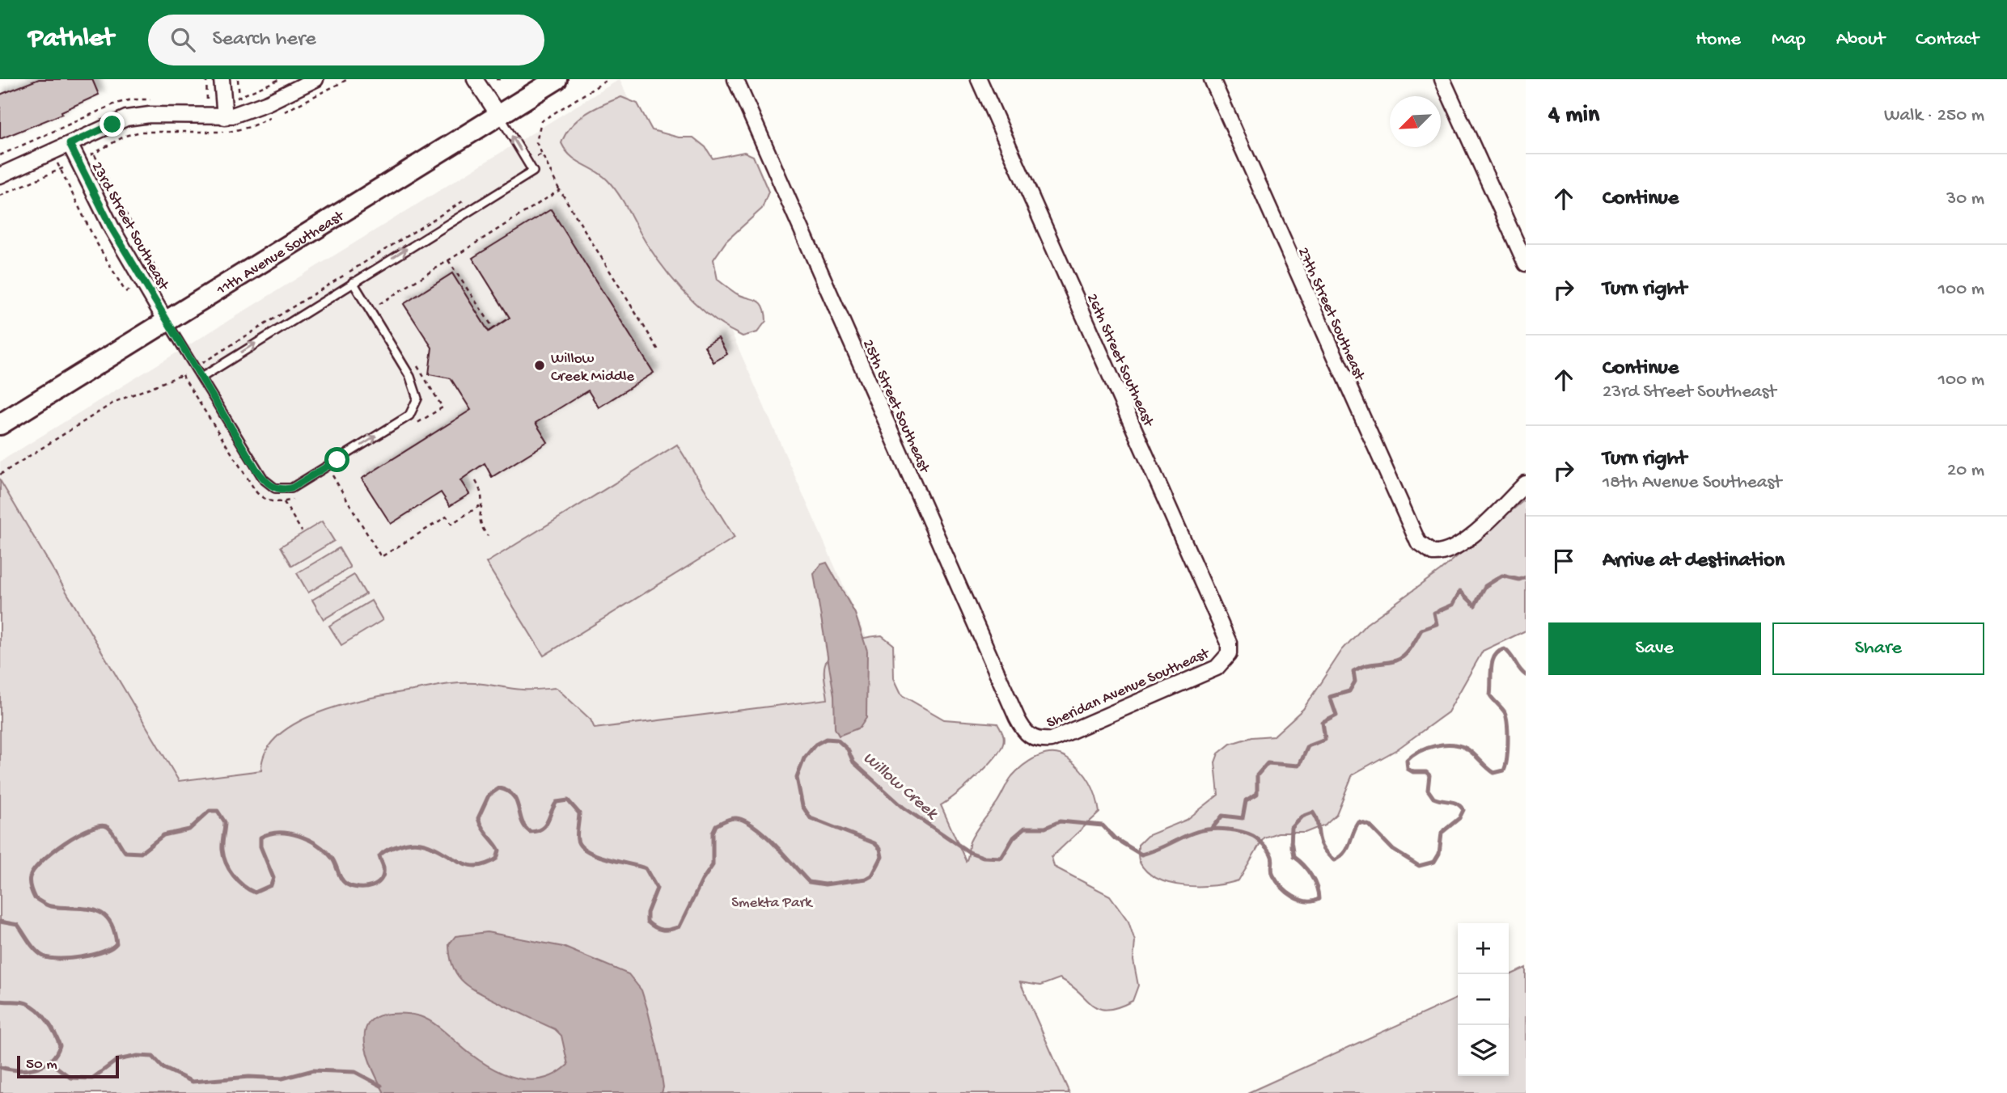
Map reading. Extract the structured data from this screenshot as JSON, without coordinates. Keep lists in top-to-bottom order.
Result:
{
  "streets": {
    "main road": ["11th Avenue Southeast"],
    "street": [
      "23rd Street Southeast",
      "27th Street Southeast",
      "26th Street Southeast",
      "25th Street Southeast",
      "Sheridan Avenue Southeast"
    ]
  },
  "crossings": [
    ["23rd Street Southeast", "11th Avenue Southeast"],
    ["26th Street Southeast", "Sheridan Avenue Southeast"],
    ["25th Street Southeast", "Sheridan Avenue Southeast"]
  ],
  "water": ["Willow Creek"],
  "parks": ["Smekta Park"],
  "places": ["Willow Creek Middle"],
  "scale_bar": "50 m",
  "north": "bottom left",
  "page": {
    "header": "Pathlet",
    "search": "Search here",
    "nav": [
      "Home",
      "Map",
      "About",
      "Contact"
    ],
    "heading": ["4 min", "Walk · 250 m"],
    "list": [
      ["Continue", "30 m"],
      ["Turn right", "100 m"],
      ["Continue", "23rd Street Southeast", "100 m"],
      ["Turn right", "18th Avenue Southeast", "20 m"],
      "Arrive at destination"
    ],
    "buttons": ["Save", "Share"],
    "map_buttons": ["+", "−"],
    "scale": "50 m"
  }
}
